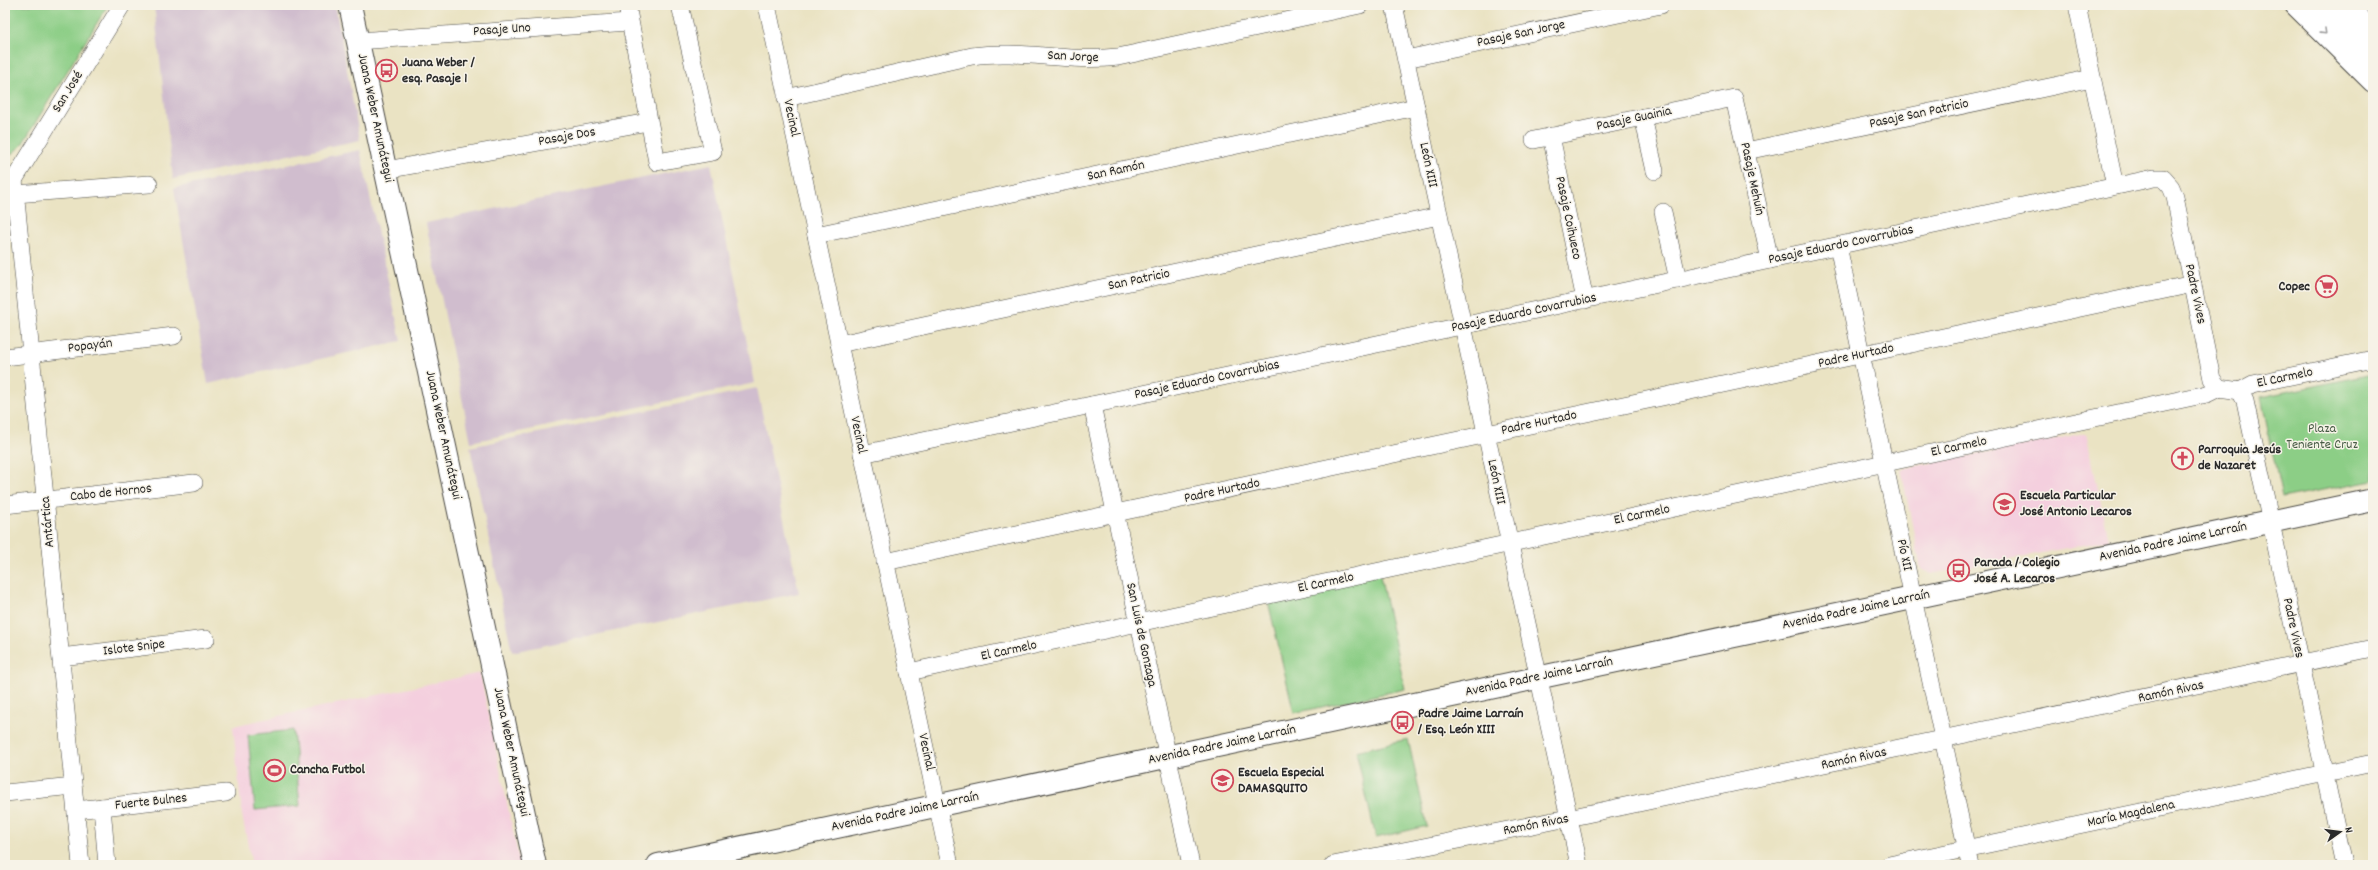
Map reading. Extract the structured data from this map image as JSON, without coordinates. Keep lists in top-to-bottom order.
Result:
{
  "streets": {
    "street": [
      "Pasaje Uno",
      "Pasaje San Jorge",
      "San Jorge",
      "San José",
      "Pasaje San Patricio",
      "Juana Weber Amunátegui",
      "Vecinal",
      "Pasaje Guainia",
      "Pasaje Dos",
      "León XIII",
      "San Ramón",
      "Pasaje Mehuín",
      "Pasaje Coihueco",
      "Pasaje Eduardo Covarrubias",
      "San Patricio",
      "Padre Vives",
      "Popayán",
      "Padre Hurtado",
      "El Carmelo",
      "Cabo de Hornos",
      "Antártica",
      "Avenida Padre Jaime Larraín",
      "Pío XII",
      "San Luis de Gonzaga",
      "Islote Snipe",
      "Ramón Rivas",
      "Fuerte Bulnes",
      "María Magdalena"
    ]
  },
  "crossings": [
    ["Pasaje Uno", "Juana Weber Amunátegui"],
    ["Pasaje San Jorge", "León XIII"],
    ["San Jorge", "Vecinal"],
    ["San José", "Antártica"],
    ["Pasaje San Patricio", "Pasaje Mehuín"],
    ["Juana Weber Amunátegui", "Pasaje Dos"],
    ["Vecinal", "San Ramón"],
    ["Vecinal", "Pasaje Eduardo Covarrubias"],
    ["Vecinal", "San Patricio"],
    ["Vecinal", "Padre Hurtado"],
    ["Vecinal", "El Carmelo"],
    ["Vecinal", "Avenida Padre Jaime Larraín"],
    ["Pasaje Guainia", "Pasaje Mehuín"],
    ["Pasaje Guainia", "Pasaje Coihueco"],
    ["León XIII", "San Ramón"],
    ["León XIII", "Pasaje Eduardo Covarrubias"],
    ["León XIII", "San Patricio"],
    ["León XIII", "Padre Hurtado"],
    ["León XIII", "El Carmelo"],
    ["León XIII", "Avenida Padre Jaime Larraín"],
    ["León XIII", "Ramón Rivas"],
    ["Pasaje Mehuín", "Pasaje Eduardo Covarrubias"],
    ["Pasaje Coihueco", "Pasaje Eduardo Covarrubias"],
    ["Pasaje Eduardo Covarrubias", "Padre Vives"],
    ["Pasaje Eduardo Covarrubias", "Pío XII"],
    ["Pasaje Eduardo Covarrubias", "San Luis de Gonzaga"],
    ["Padre Vives", "Padre Hurtado"],
    ["Padre Vives", "El Carmelo"],
    ["Padre Vives", "Avenida Padre Jaime Larraín"],
    ["Padre Vives", "Ramón Rivas"],
    ["Padre Vives", "María Magdalena"],
    ["Popayán", "Antártica"],
    ["Padre Hurtado", "Pío XII"],
    ["Padre Hurtado", "San Luis de Gonzaga"],
    ["El Carmelo", "Pío XII"],
    ["El Carmelo", "San Luis de Gonzaga"],
    ["Cabo de Hornos", "Antártica"],
    ["Antártica", "Islote Snipe"],
    ["Antártica", "Fuerte Bulnes"],
    ["Avenida Padre Jaime Larraín", "Pío XII"],
    ["Avenida Padre Jaime Larraín", "San Luis de Gonzaga"],
    ["Pío XII", "Ramón Rivas"],
    ["Pío XII", "María Magdalena"]
  ],
  "parks": ["Plaza Teniente Cruz"],
  "places": {
    "bus stop": ["Juana Weber / esq. Pasaje 1", "Parada / Colegio José A. Lecaros", "Padre Jaime Larraín / Esq. León XIII"],
    "supermarket": ["Copec"],
    "church": ["Parroquia Jesús de Nazaret"],
    "school or university": ["Escuela Particular José Antonio Lecaros", "Escuela Especial DAMASQUITO"],
    "sports": ["Cancha Futbol"]
  },
  "north": "right"
}
